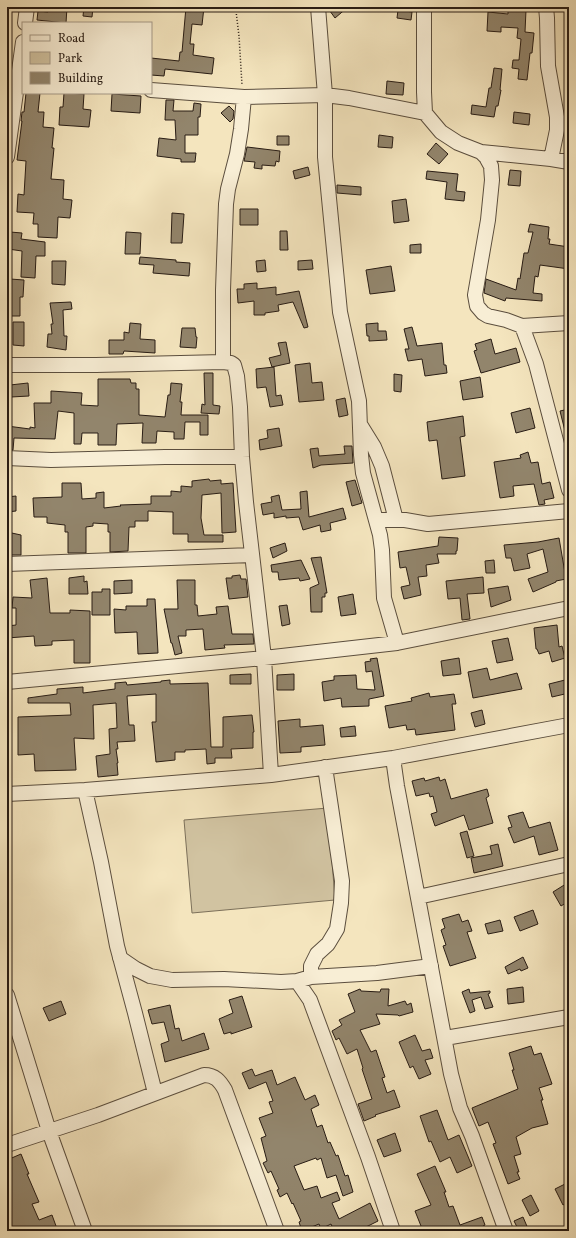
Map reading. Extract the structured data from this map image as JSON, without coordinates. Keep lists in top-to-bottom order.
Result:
{
  "legend": ["Road", "Park", "Building"]
}
